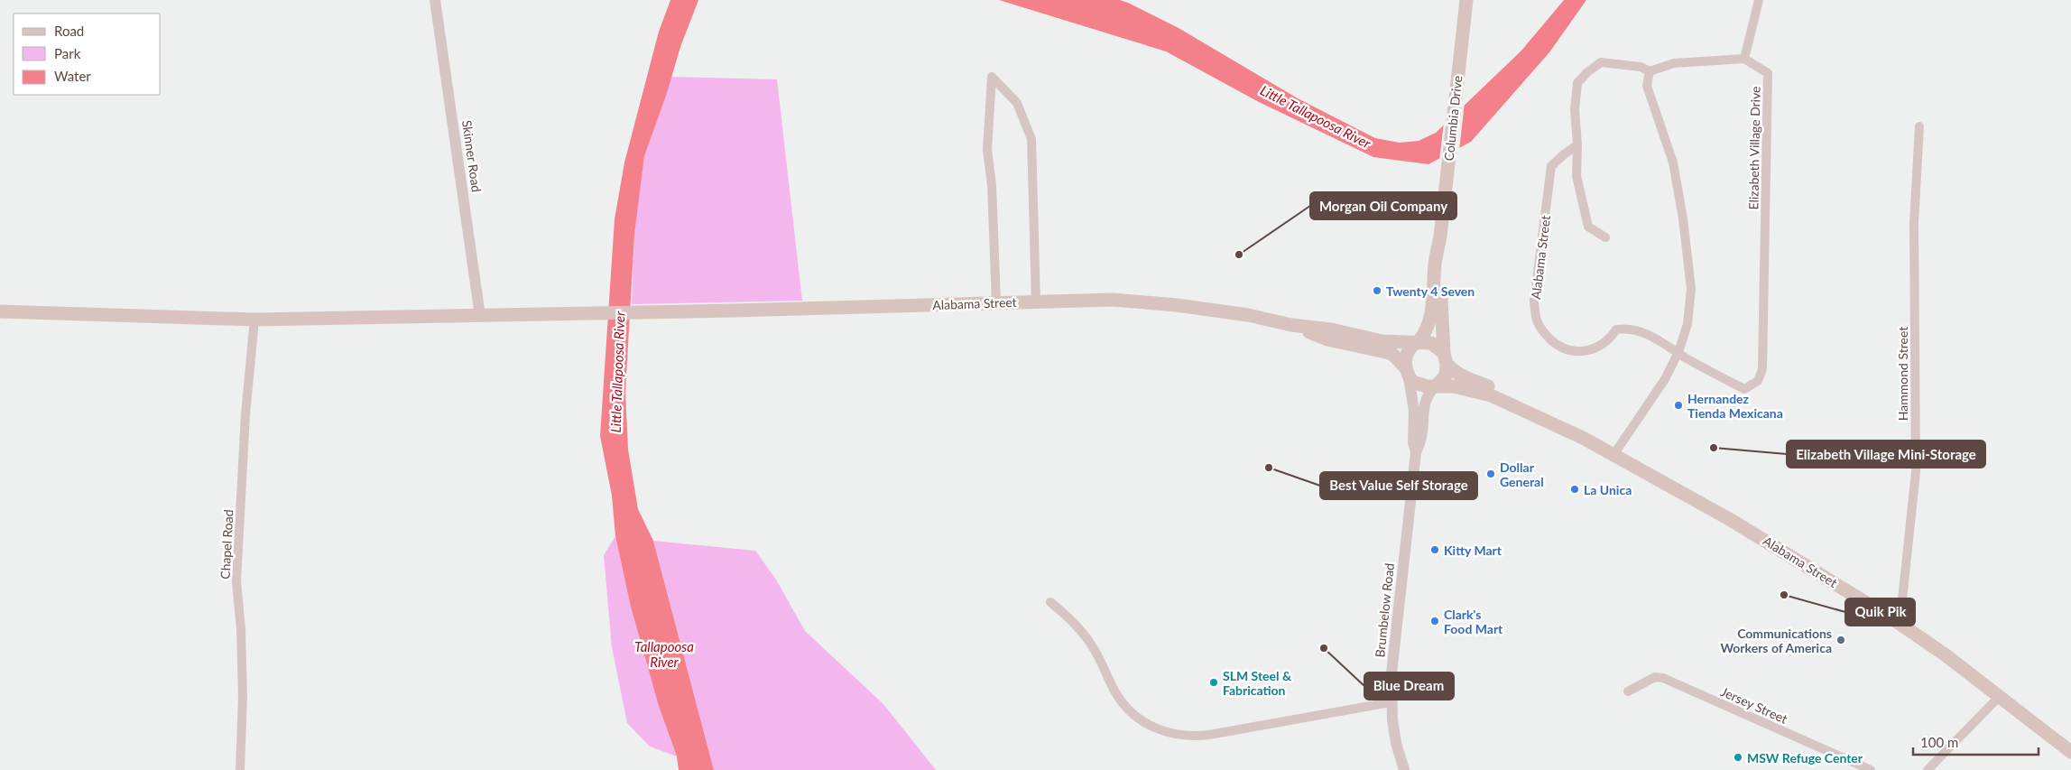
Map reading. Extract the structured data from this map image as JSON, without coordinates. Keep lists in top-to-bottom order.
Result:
{
  "streets": {
    "main road": ["Columbia Drive", "Alabama Street"],
    "street": [
      "Elizabeth Village Drive",
      "Skinner Road",
      "Hammond Street",
      "Chapel Road",
      "Brumbelow Road",
      "Jersey Street"
    ]
  },
  "crossings": [
    ["Columbia Drive", "Alabama Street"],
    ["Columbia Drive", "Brumbelow Road"],
    ["Elizabeth Village Drive", "Alabama Street"],
    ["Skinner Road", "Alabama Street"],
    ["Alabama Street", "Hammond Street"],
    ["Alabama Street", "Chapel Road"],
    ["Alabama Street", "Brumbelow Road"]
  ],
  "water": ["Little Tallapoosa River", "Tallapoosa River"],
  "places": [
    "Morgan Oil Company",
    "Twenty 4 Seven",
    "Hernandez Tienda Mexicana",
    "Elizabeth Village Mini-Storage",
    "Best Value Self Storage",
    "Dollar General",
    "La Unica",
    "Kitty Mart",
    "Quik Pik",
    "Clark's Food Mart",
    "Communications Workers of America",
    "Blue Dream",
    "SLM Steel & Fabrication",
    "MSW Refuge Center"
  ],
  "legend": ["Road", "Park", "Water"],
  "scale_bar": "100 m"
}
